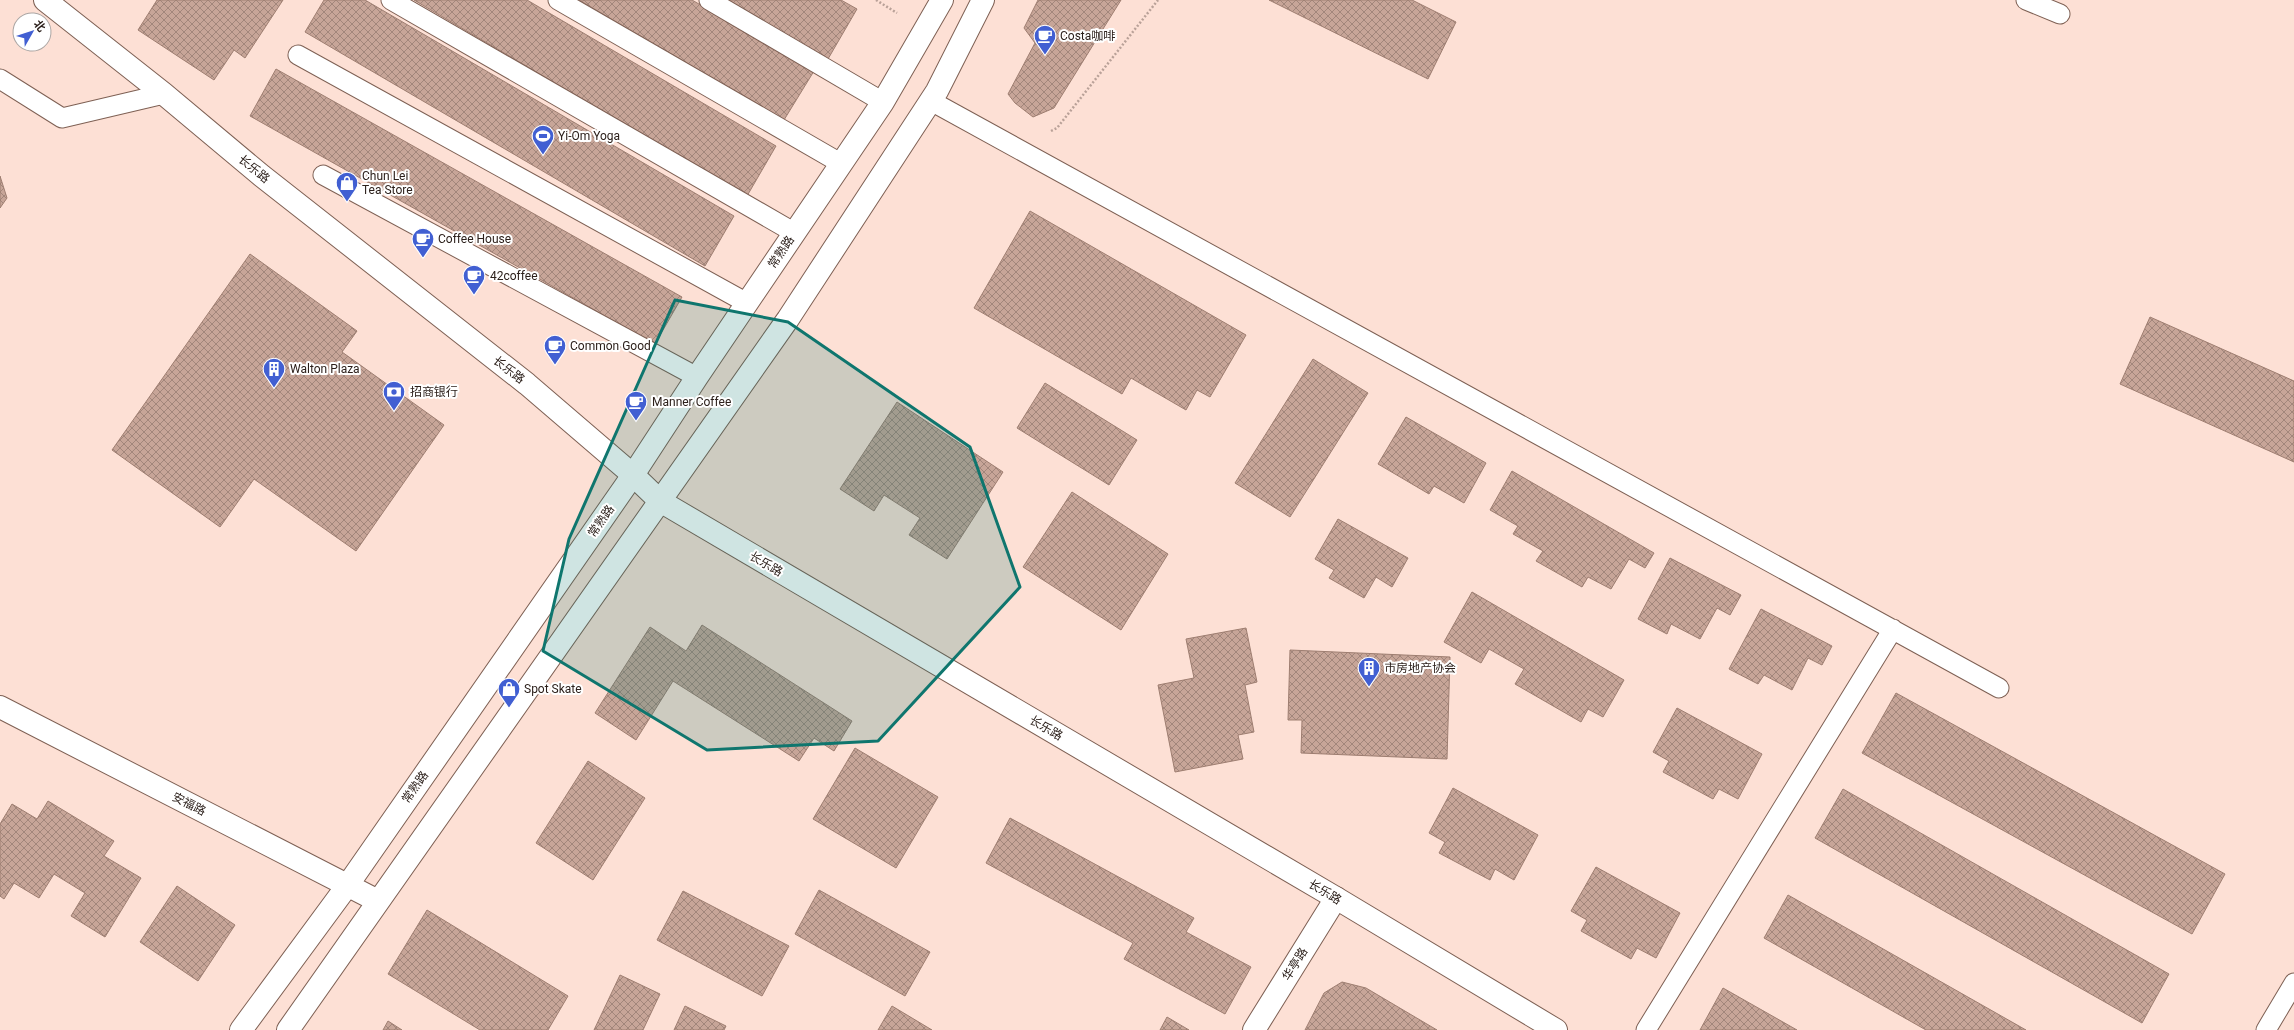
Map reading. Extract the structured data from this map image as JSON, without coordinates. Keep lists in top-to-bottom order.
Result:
{
  "streets": {
    "main road": [
      "长乐路",
      "常熟路",
      "安福路",
      "华亭路"
    ]
  },
  "crossings": [
    ["长乐路", "常熟路"],
    ["长乐路", "华亭路"],
    ["常熟路", "安福路"]
  ],
  "places": {
    "cafe": [
      "Costa咖啡",
      "Coffee House",
      "42coffee",
      "Common Good",
      "Manner Coffee"
    ],
    "sports": ["Yi-Om Yoga"],
    "shop": ["Chun Lei Tea Store", "Spot Skate"],
    "building": ["Walton Plaza", "市房地产协会"],
    "bank": ["招商银行"]
  },
  "north": "top right"
}
